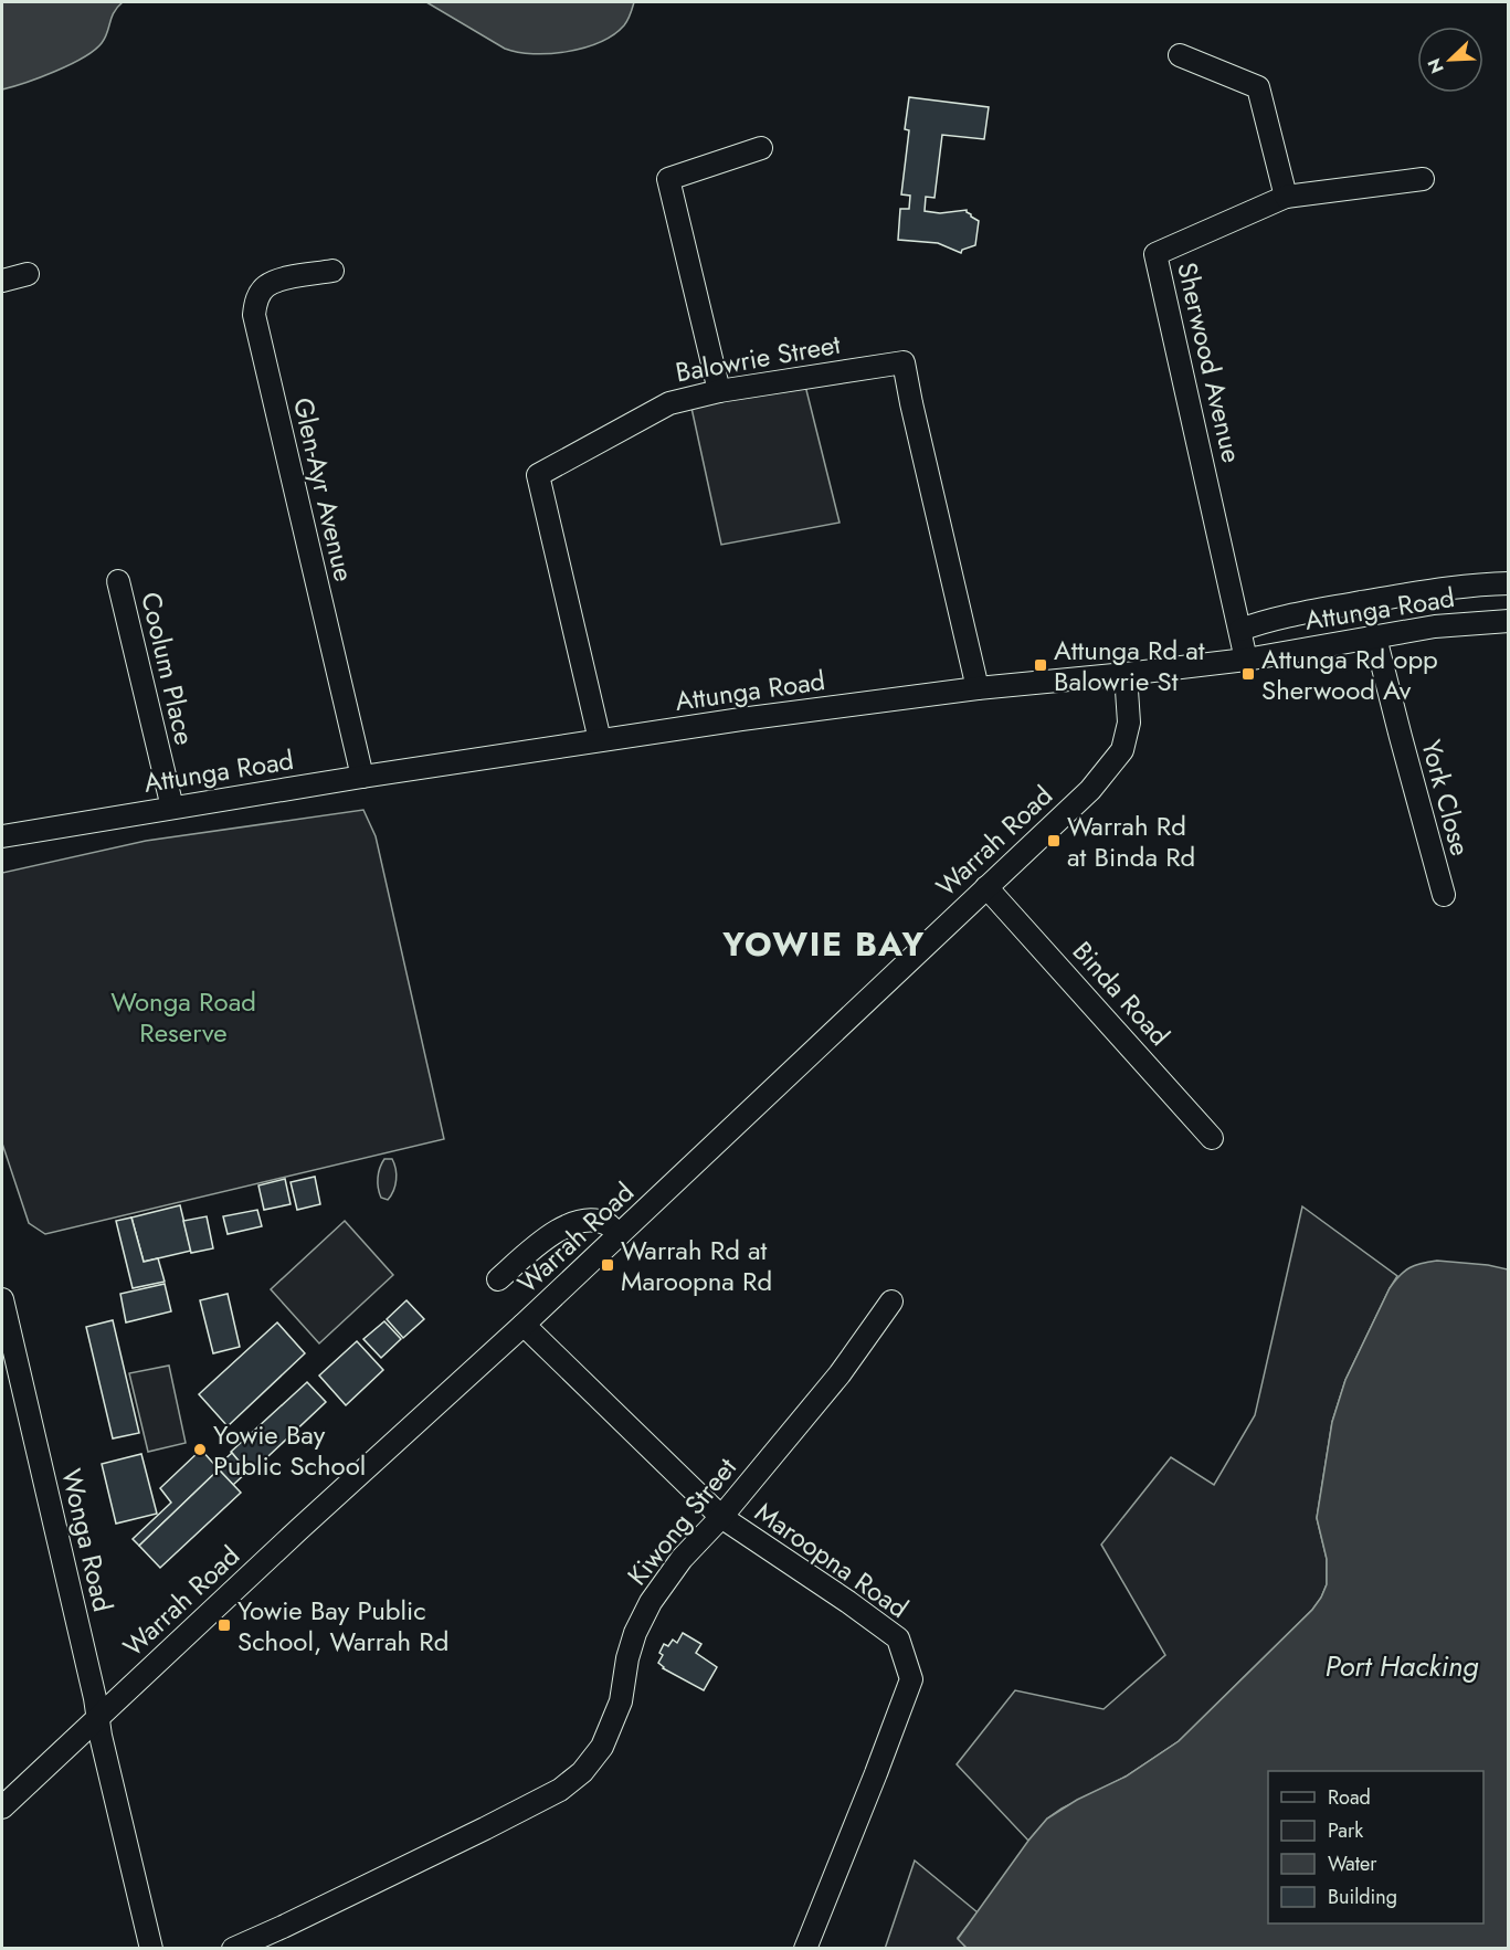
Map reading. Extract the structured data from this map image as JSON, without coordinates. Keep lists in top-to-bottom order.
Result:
{
  "streets": {
    "street": [
      "Balowrie Street",
      "Sherwood Avenue",
      "Glen-Ayr Avenue",
      "Attunga Road",
      "Coolum Place",
      "York Close",
      "Warrah Road",
      "Binda Road",
      "Kiwong Street",
      "Wonga Road",
      "Maroopna Road"
    ]
  },
  "crossings": [
    ["Balowrie Street", "Attunga Road"],
    ["Sherwood Avenue", "Attunga Road"],
    ["Glen-Ayr Avenue", "Attunga Road"],
    ["Attunga Road", "Coolum Place"],
    ["Attunga Road", "York Close"],
    ["Attunga Road", "Warrah Road"],
    ["Warrah Road", "Binda Road"],
    ["Warrah Road", "Wonga Road"],
    ["Warrah Road", "Maroopna Road"],
    ["Kiwong Street", "Maroopna Road"]
  ],
  "districts": ["YOWIE BAY"],
  "water": ["Port Hacking"],
  "parks": ["Wonga Road Reserve"],
  "places": {
    "transit": [
      "Attunga Rd at Balowrie St",
      "Attunga Rd opp Sherwood Av",
      "Warrah Rd at Binda Rd",
      "Warrah Rd at Maroopna Rd",
      "Yowie Bay Public School, Warrah Rd"
    ],
    "other": ["Yowie Bay Public School"]
  },
  "legend": [
    "Road",
    "Park",
    "Water",
    "Building"
  ],
  "north": "bottom left"
}
